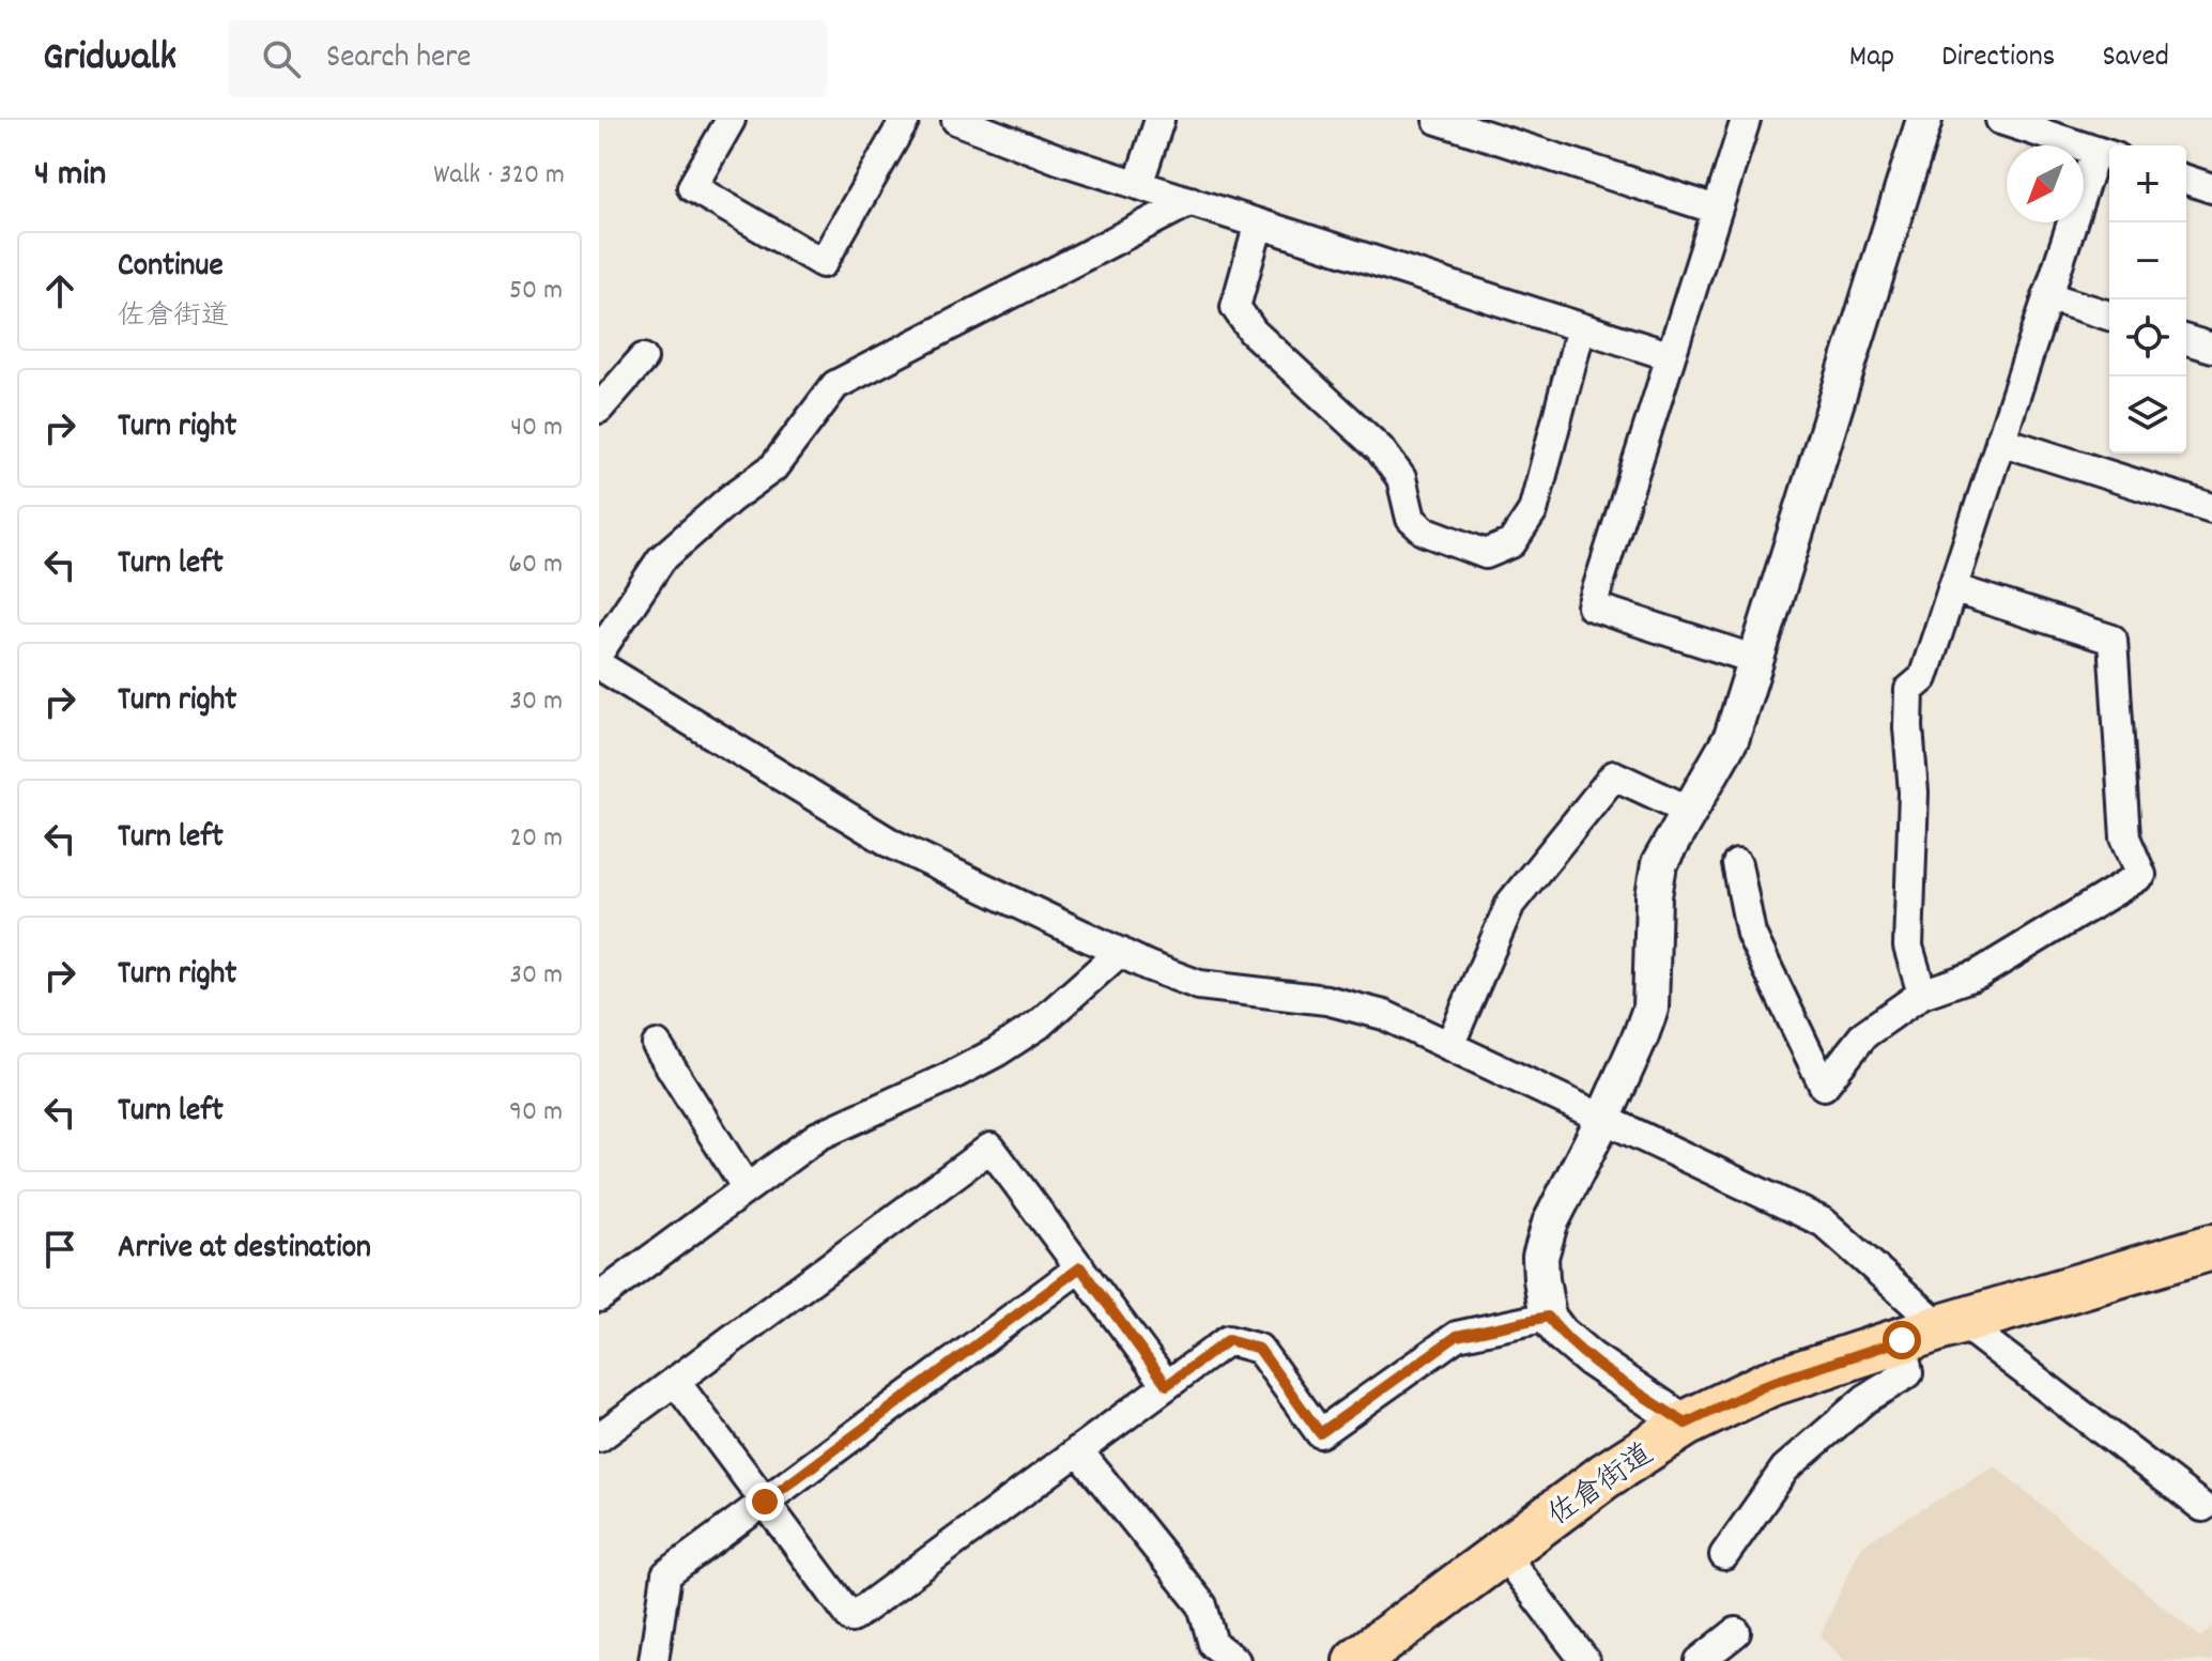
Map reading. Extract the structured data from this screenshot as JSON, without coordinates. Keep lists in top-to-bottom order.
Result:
{
  "streets": {
    "main road": ["佐倉街道"]
  },
  "north": "bottom left",
  "page": {
    "header": "Gridwalk",
    "search": "Search here",
    "nav": ["Map", "Directions", "Saved"],
    "heading": ["4 min", "Walk · 320 m"],
    "map_buttons": ["+", "−"],
    "list": [
      ["Continue", "佐倉街道", "50 m"],
      ["Turn right", "40 m"],
      ["Turn left", "60 m"],
      ["Turn right", "30 m"],
      ["Turn left", "20 m"],
      ["Turn right", "30 m"],
      ["Turn left", "90 m"],
      "Arrive at destination"
    ]
  }
}
